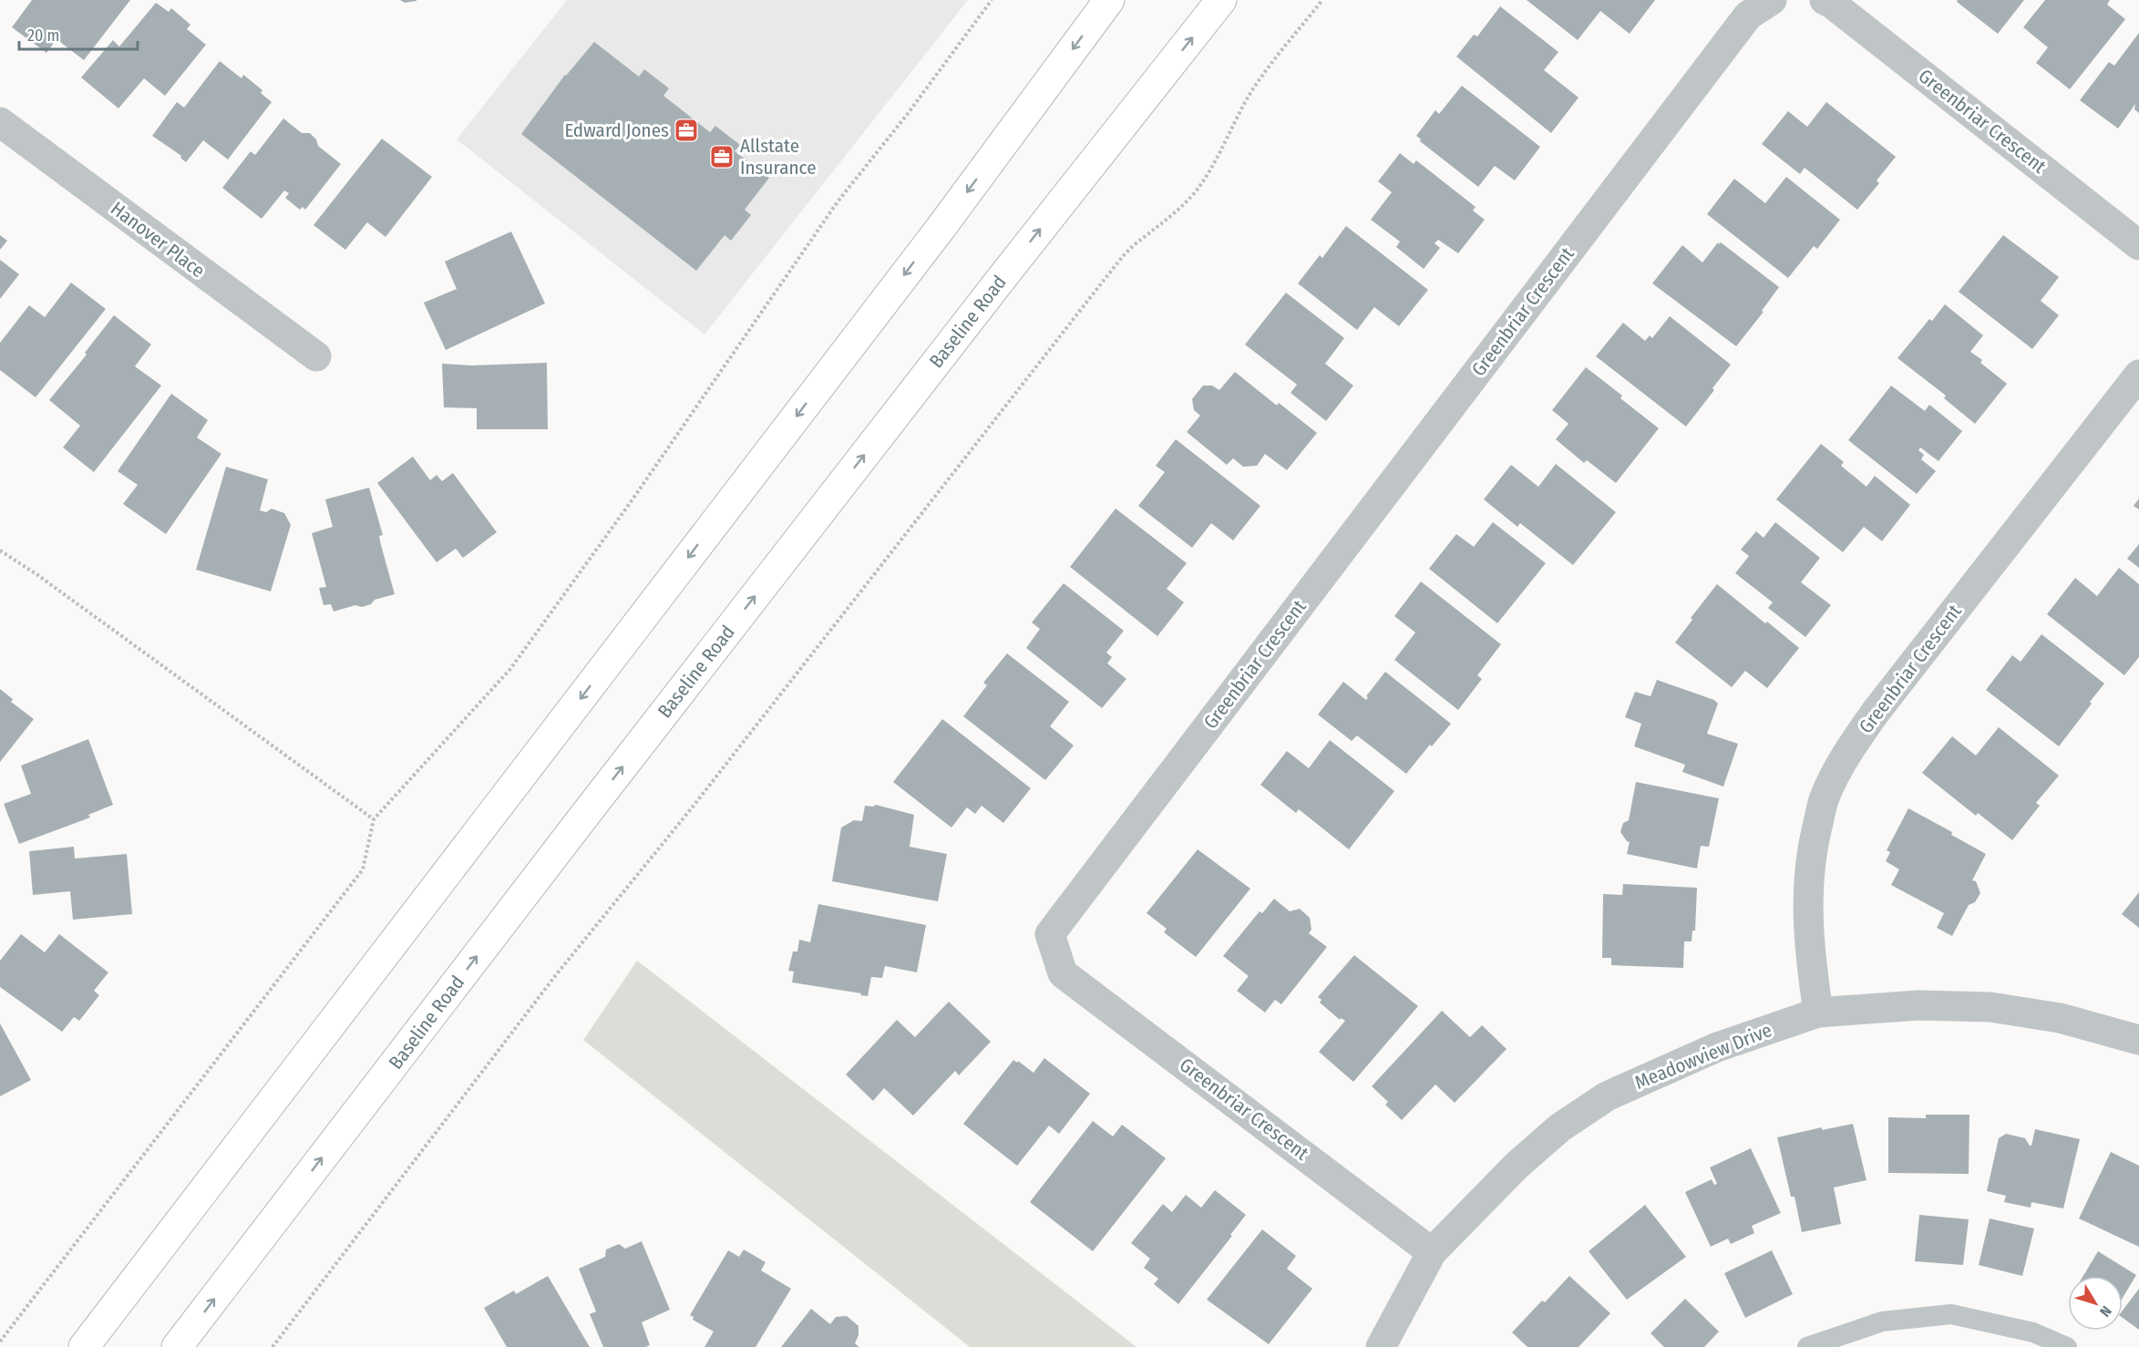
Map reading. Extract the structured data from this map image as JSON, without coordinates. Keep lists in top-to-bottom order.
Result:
{
  "streets": {
    "main road": ["Baseline Road"],
    "street": ["Greenbriar Crescent", "Hanover Place", "Meadowview Drive"]
  },
  "crossings": [
    ["Greenbriar Crescent", "Meadowview Drive"]
  ],
  "places": {
    "office": ["Edward Jones", "Allstate Insurance"]
  },
  "scale_bar": "20 m",
  "north": "bottom right"
}
